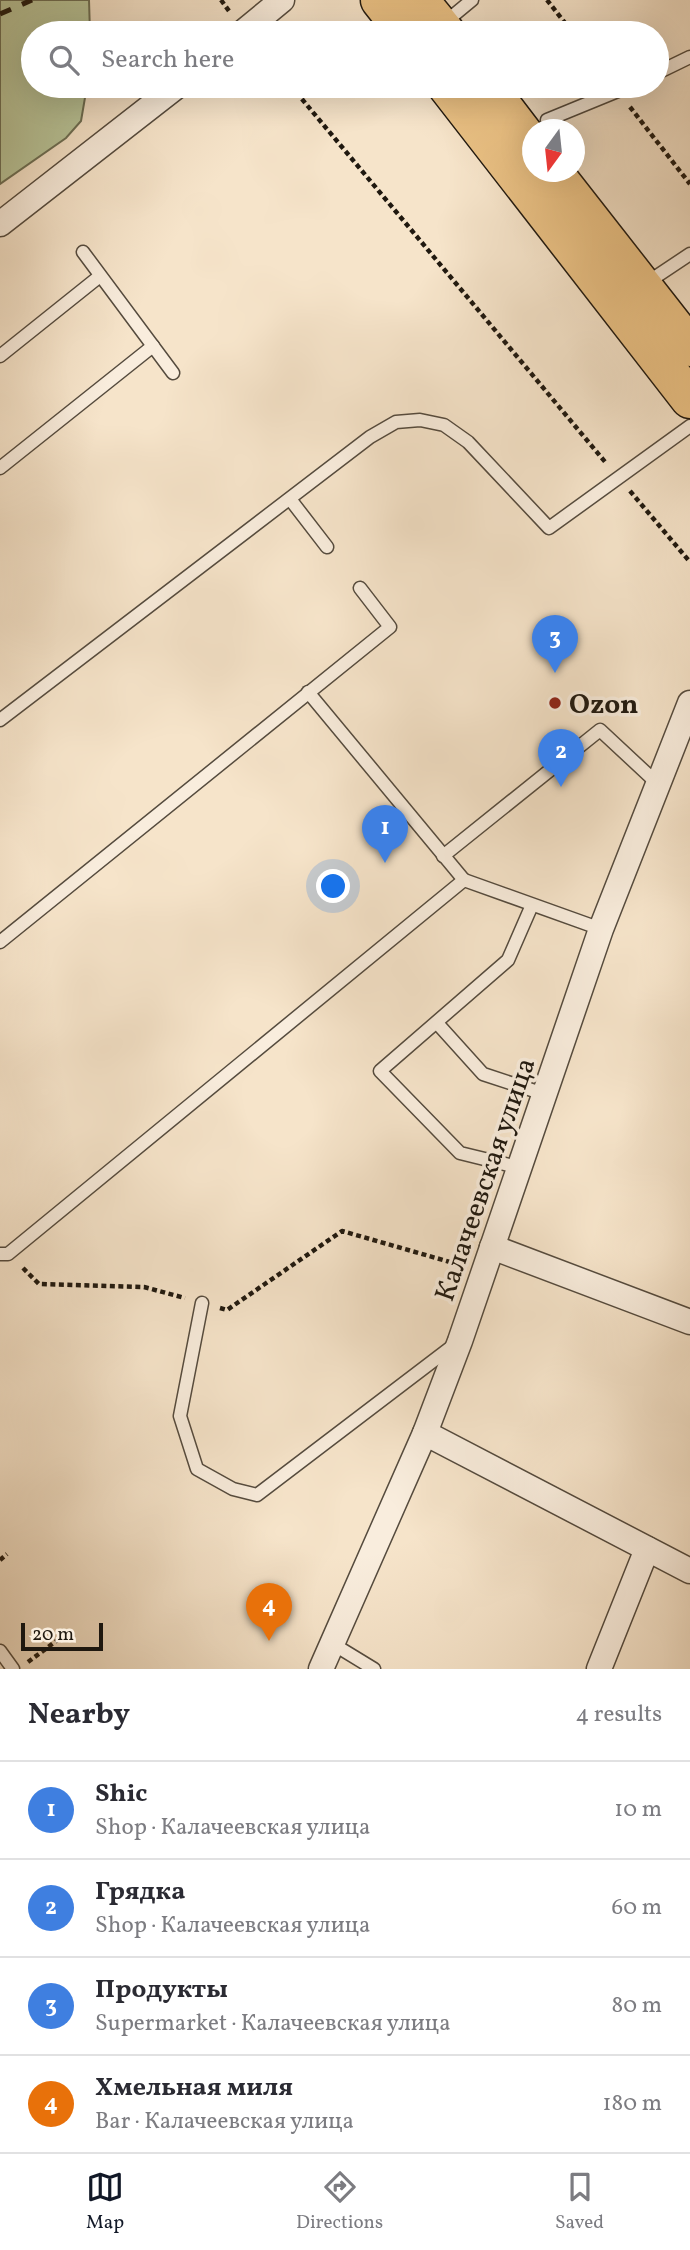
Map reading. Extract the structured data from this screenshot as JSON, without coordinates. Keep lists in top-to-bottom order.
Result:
{
  "streets": {
    "street": ["Калачеевская улица"]
  },
  "places": ["Ozon"],
  "scale_bar": "20 m",
  "north": "bottom",
  "page": {
    "search": "Search here",
    "pins": [
      "3",
      "2",
      "1",
      "4"
    ],
    "scale": "20 m",
    "heading": ["Nearby", "4 results"],
    "list": [
      {
        "mark": "1",
        "name": "Shic",
        "note": "Shop · Калачеевская улица",
        "value": "10 m"
      },
      {
        "mark": "2",
        "name": "Грядка",
        "note": "Shop · Калачеевская улица",
        "value": "60 m"
      },
      {
        "mark": "3",
        "name": "Продукты",
        "note": "Supermarket · Калачеевская улица",
        "value": "80 m"
      },
      {
        "mark": "4",
        "name": "Хмельная миля",
        "note": "Bar · Калачеевская улица",
        "value": "180 m"
      }
    ],
    "nav": ["Map", "Directions", "Saved"]
  }
}
